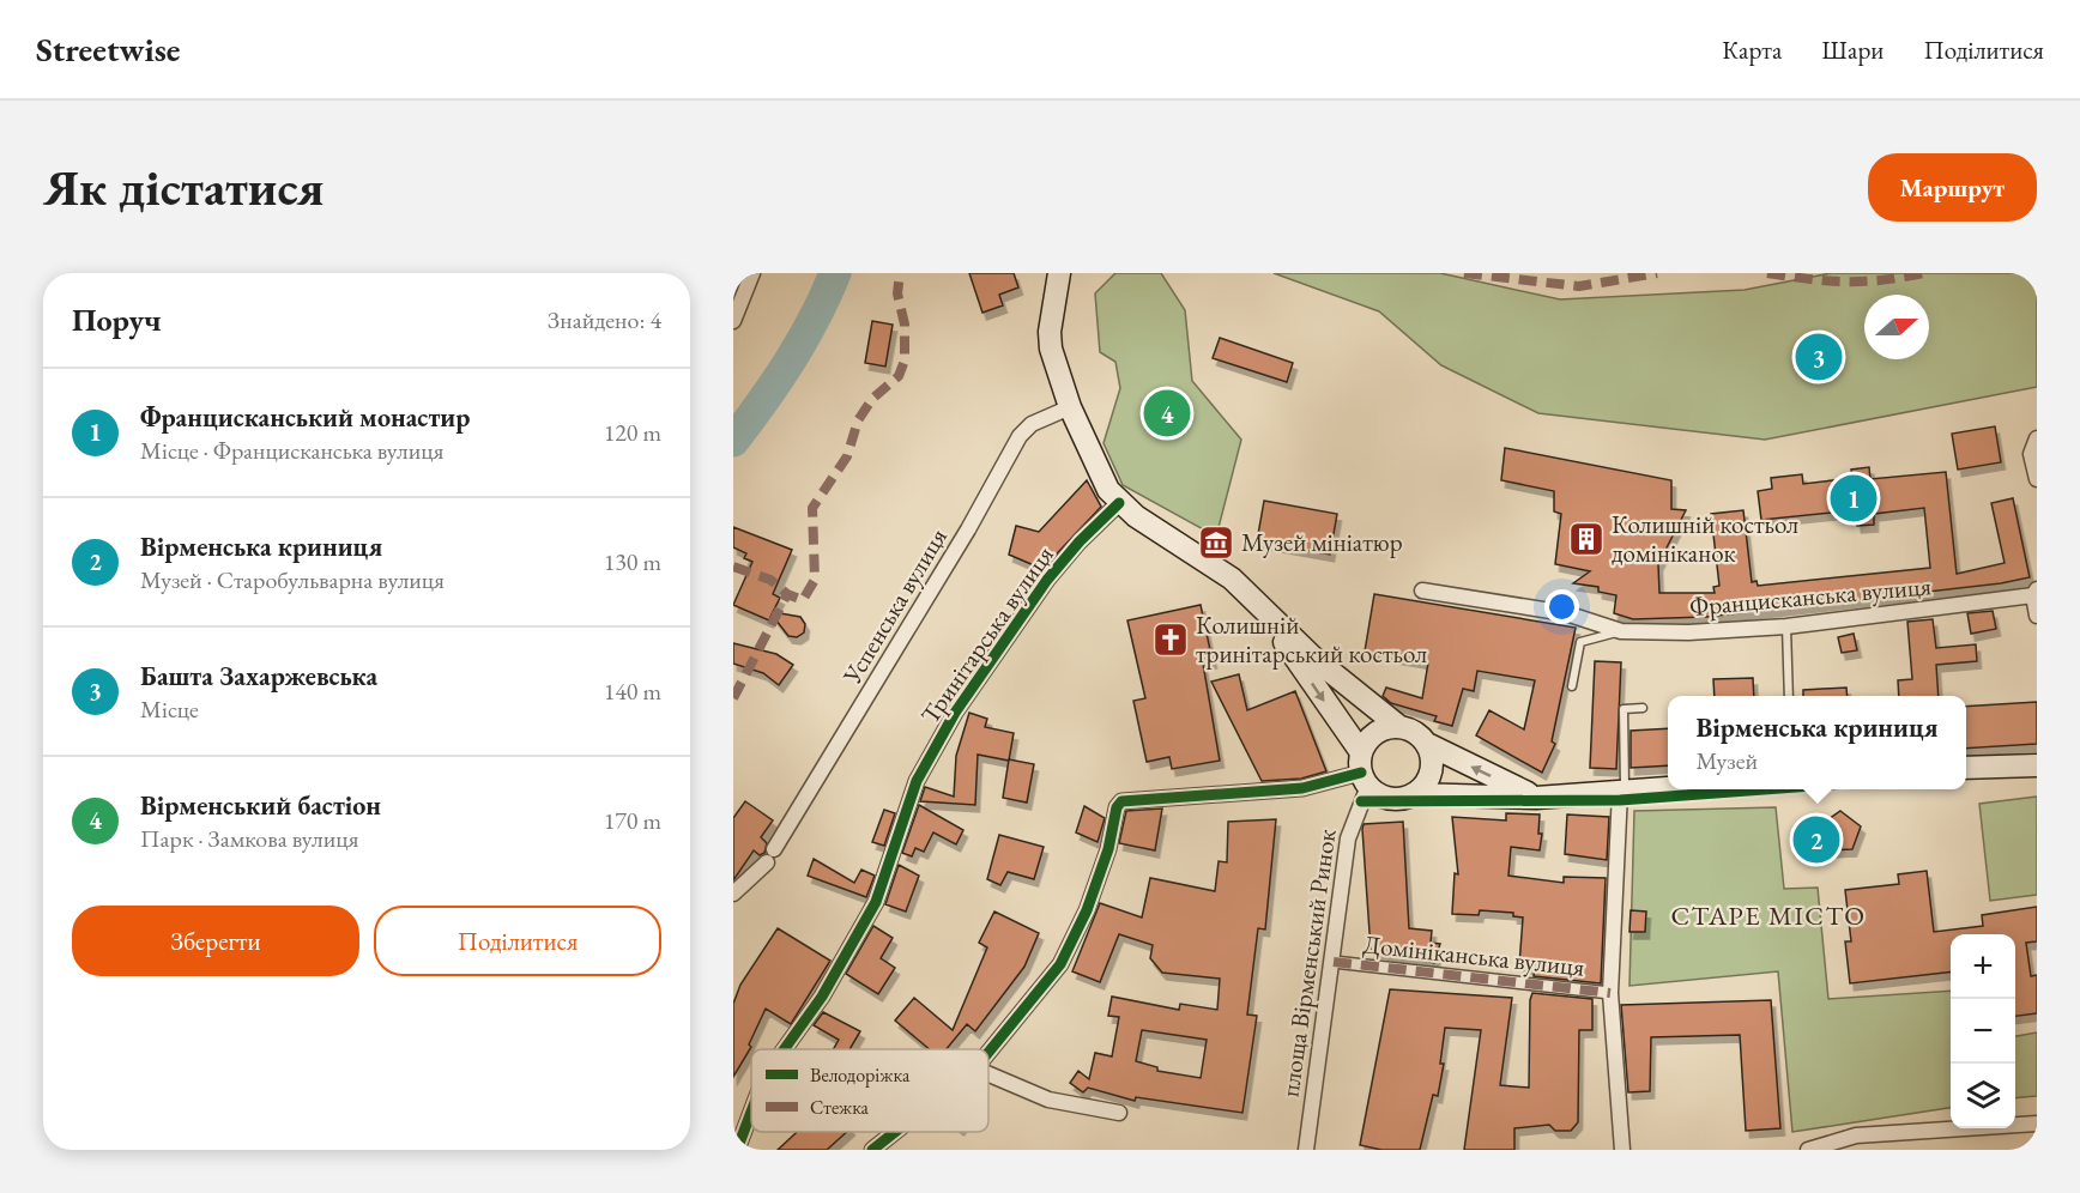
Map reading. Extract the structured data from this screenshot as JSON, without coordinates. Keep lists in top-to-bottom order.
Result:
{
  "streets": {
    "street": [
      "Францисканська вулиця",
      "Успенська вулиця",
      "Тринітарська вулиця",
      "Домініканська вулиця",
      "площа Вірменський Ринок"
    ]
  },
  "crossings": [
    ["Домініканська вулиця", "площа Вірменський Ринок"]
  ],
  "districts": ["СТАРЕ МІСТО"],
  "places": {
    "building": ["Колишній костьол домініканок"],
    "museum": ["Музей мініатюр"],
    "church": ["Колишній тринітарський костьол"]
  },
  "legend": ["Велодоріжка", "Стежка"],
  "north": "right",
  "page": {
    "header": "Streetwise",
    "nav": ["Карта", "Шари", "Поділитися"],
    "buttons": [
      "Маршрут",
      ["Зберегти", "Поділитися"]
    ],
    "title": "Як дістатися",
    "heading": ["Поруч", "Знайдено: 4"],
    "pins": [
      "3",
      "4",
      "1",
      "2"
    ],
    "list": [
      {
        "mark": "1",
        "name": "Францисканський монастир",
        "note": "Місце · Францисканська вулиця",
        "value": "120 m"
      },
      {
        "mark": "2",
        "name": "Вірменська криниця",
        "note": "Музей · Старобульварна вулиця",
        "value": "130 m"
      },
      {
        "mark": "3",
        "name": "Башта Захаржевська",
        "note": "Місце",
        "value": "140 m"
      },
      {
        "mark": "4",
        "name": "Вірменський бастіон",
        "note": "Парк · Замкова вулиця",
        "value": "170 m"
      }
    ],
    "popup": ["Вірменська криниця", "Музей"],
    "map_buttons": ["+", "−"]
  }
}
